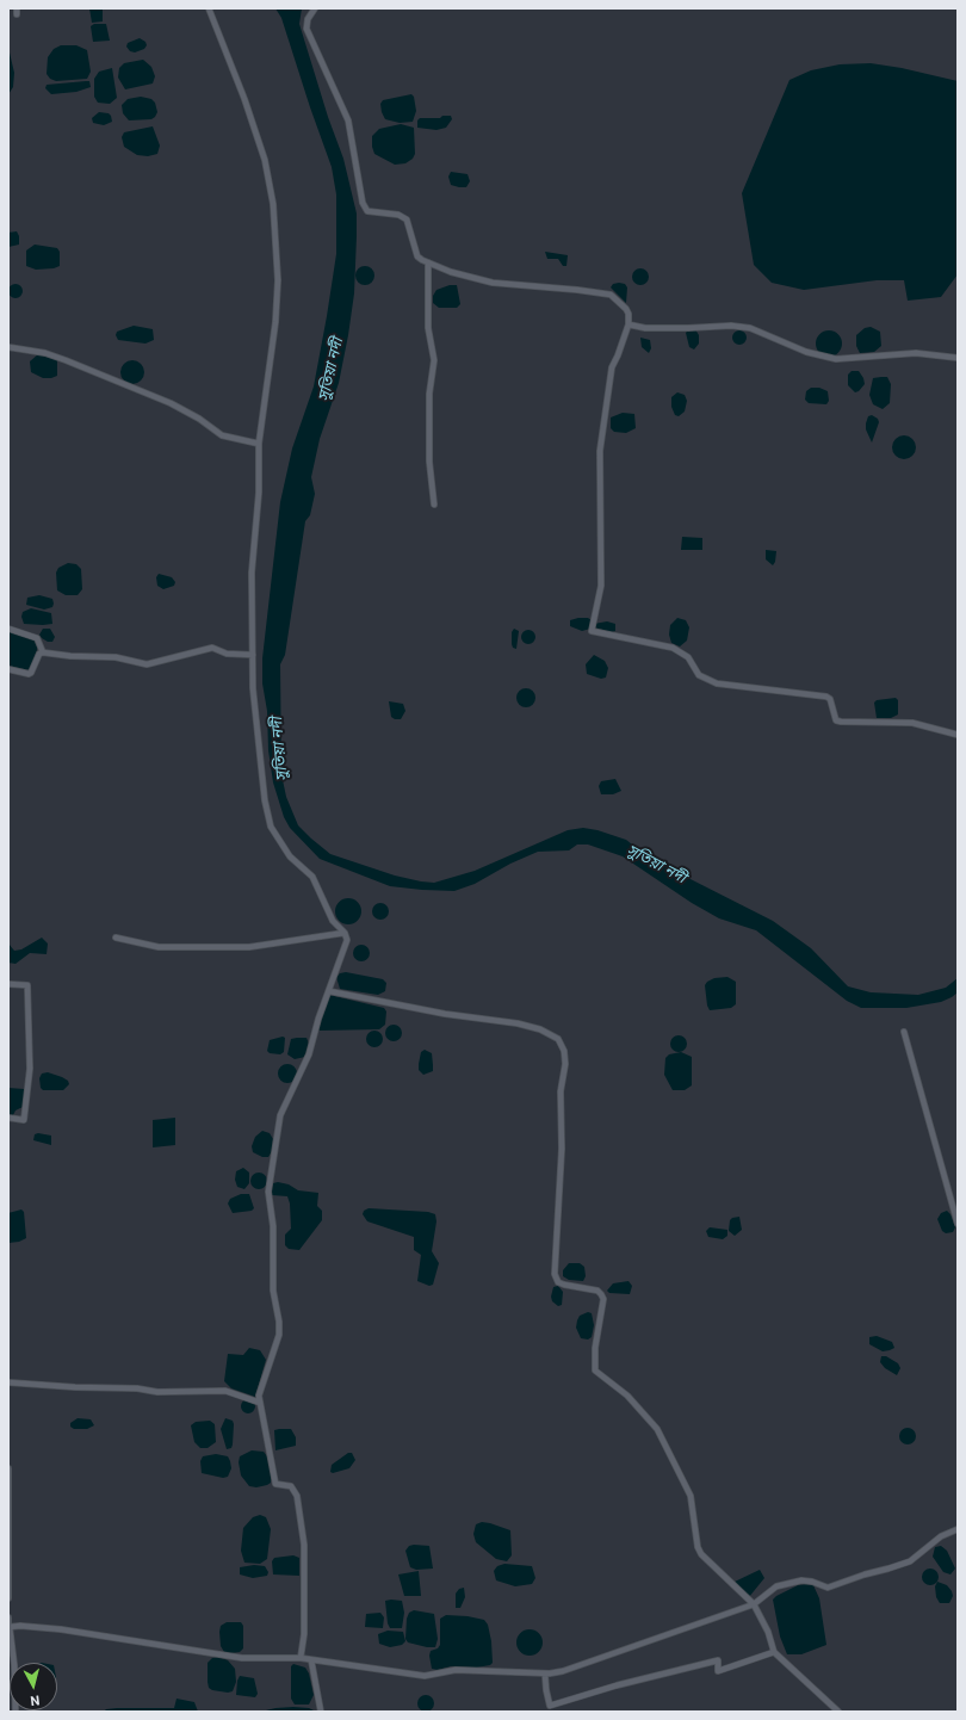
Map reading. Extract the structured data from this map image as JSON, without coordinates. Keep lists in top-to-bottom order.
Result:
{
  "water": ["সুতিয়া নদী"],
  "north": "bottom"
}
